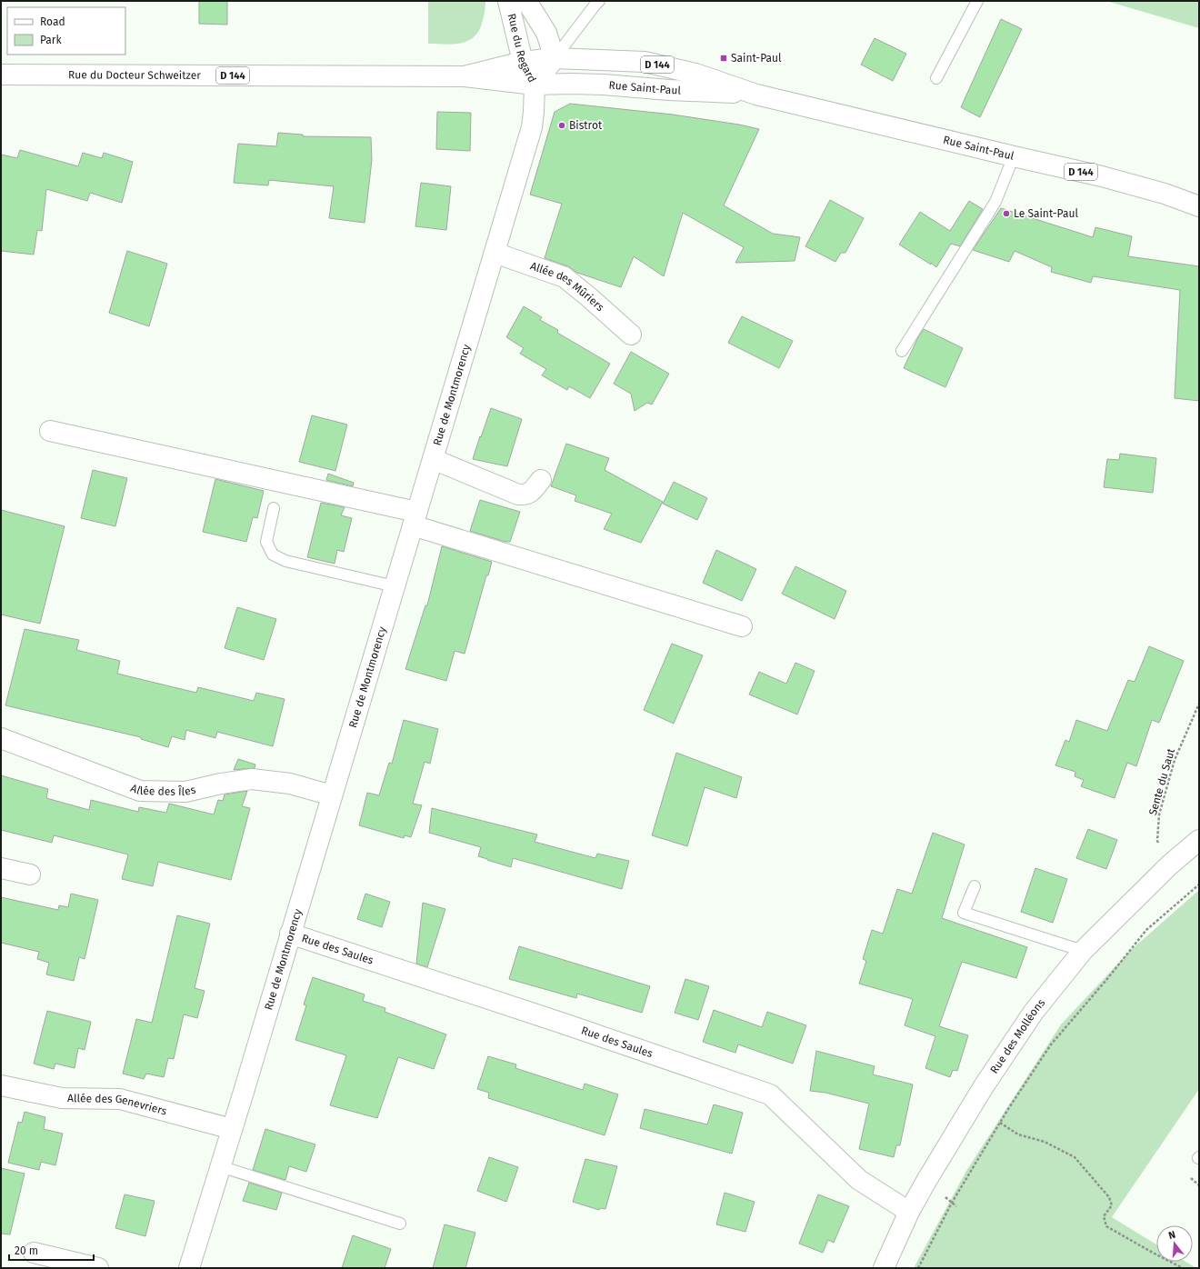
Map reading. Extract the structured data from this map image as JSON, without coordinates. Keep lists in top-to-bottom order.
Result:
{
  "streets": {
    "street": [
      "Rue du Regard",
      "D 144",
      "Rue du Docteur Schweitzer",
      "Rue Saint-Paul",
      "Allée des Mûriers",
      "Rue de Montmorency",
      "Allée des Îles",
      "Rue des Saules",
      "Rue des Molléons",
      "Allée des Genevriers"
    ],
    "path": ["Sente du Saut"]
  },
  "crossings": [
    ["Rue du Regard", "Rue du Docteur Schweitzer"],
    ["Rue du Regard", "Rue Saint-Paul"],
    ["Rue du Regard", "Rue de Montmorency"],
    ["Rue du Docteur Schweitzer", "Rue Saint-Paul"],
    ["Rue du Docteur Schweitzer", "Rue de Montmorency"],
    ["Rue Saint-Paul", "Rue de Montmorency"],
    ["Allée des Mûriers", "Rue de Montmorency"],
    ["Rue de Montmorency", "Allée des Îles"],
    ["Rue de Montmorency", "Rue des Saules"],
    ["Rue de Montmorency", "Allée des Genevriers"],
    ["Sente du Saut", "Rue des Molléons"],
    ["Rue des Saules", "Rue des Molléons"]
  ],
  "places": {
    "transit": ["Saint-Paul"],
    "other": ["Bistrot", "Le Saint-Paul"]
  },
  "legend": ["Road", "Park"],
  "scale_bar": "20 m",
  "north": "top"
}
